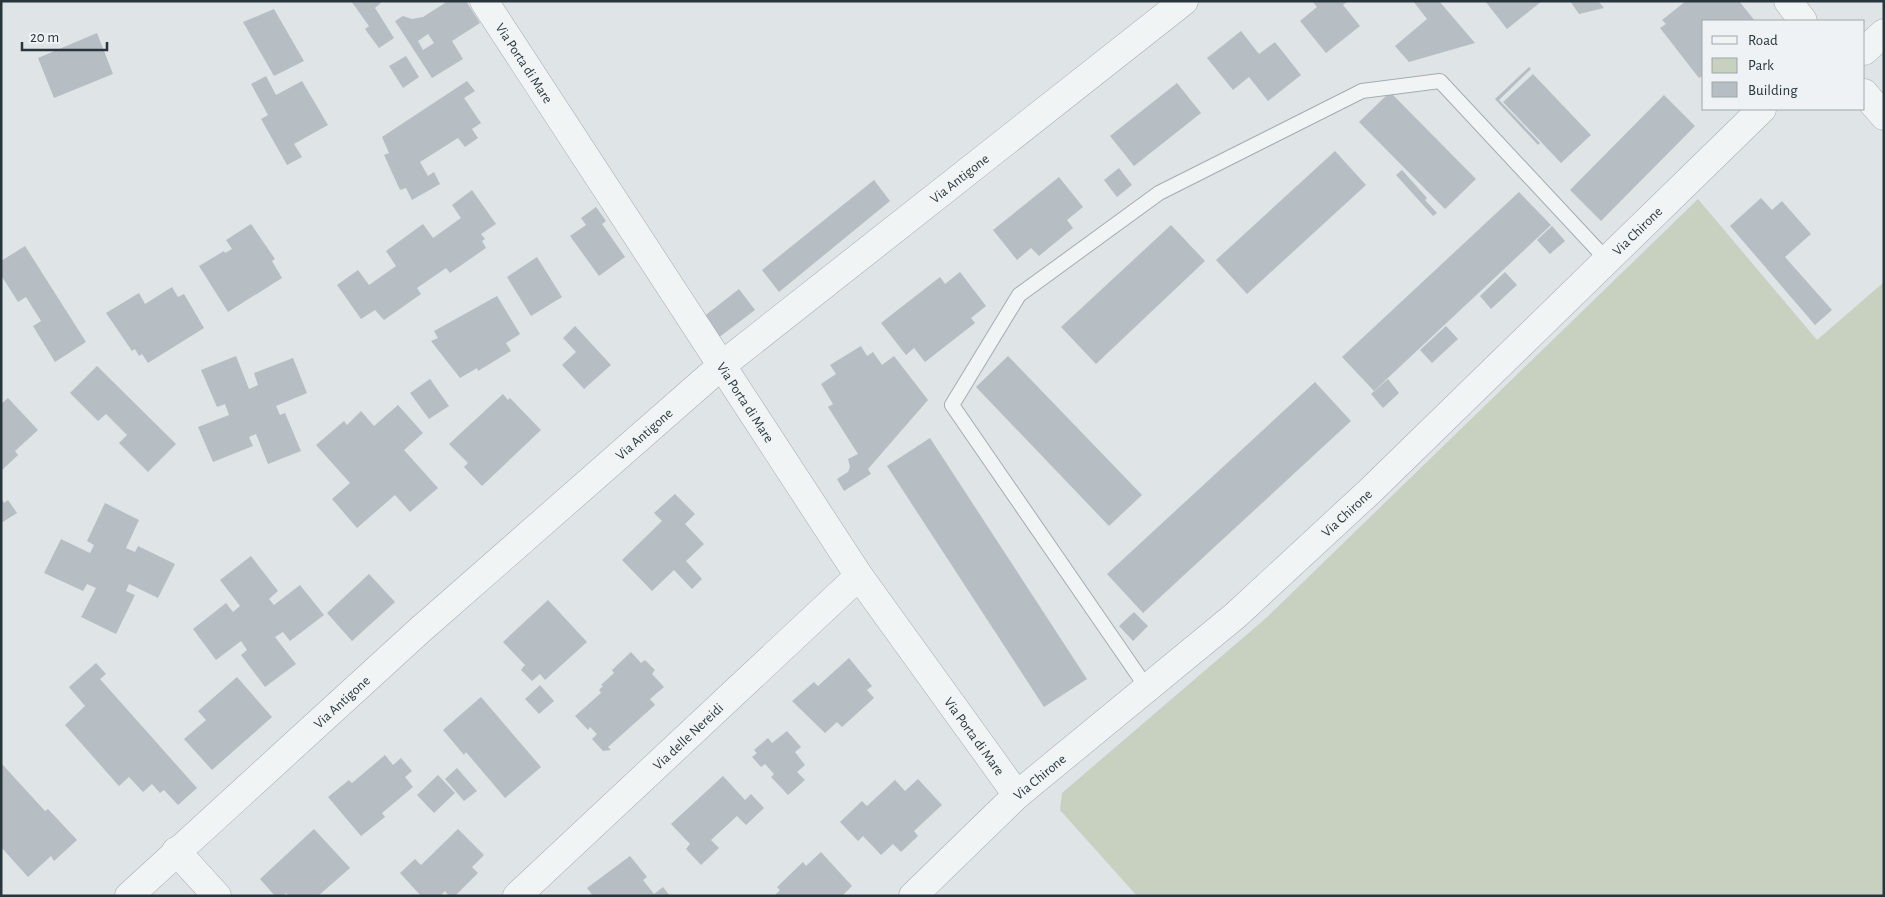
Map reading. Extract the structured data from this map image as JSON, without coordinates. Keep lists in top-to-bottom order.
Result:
{
  "streets": {
    "street": [
      "Via Porta di Mare",
      "Via Antigone",
      "Via Chirone",
      "Via delle Nereidi"
    ]
  },
  "crossings": [
    ["Via Porta di Mare", "Via Antigone"],
    ["Via Porta di Mare", "Via Chirone"],
    ["Via Porta di Mare", "Via delle Nereidi"]
  ],
  "legend": ["Road", "Park", "Building"],
  "scale_bar": "20 m"
}
